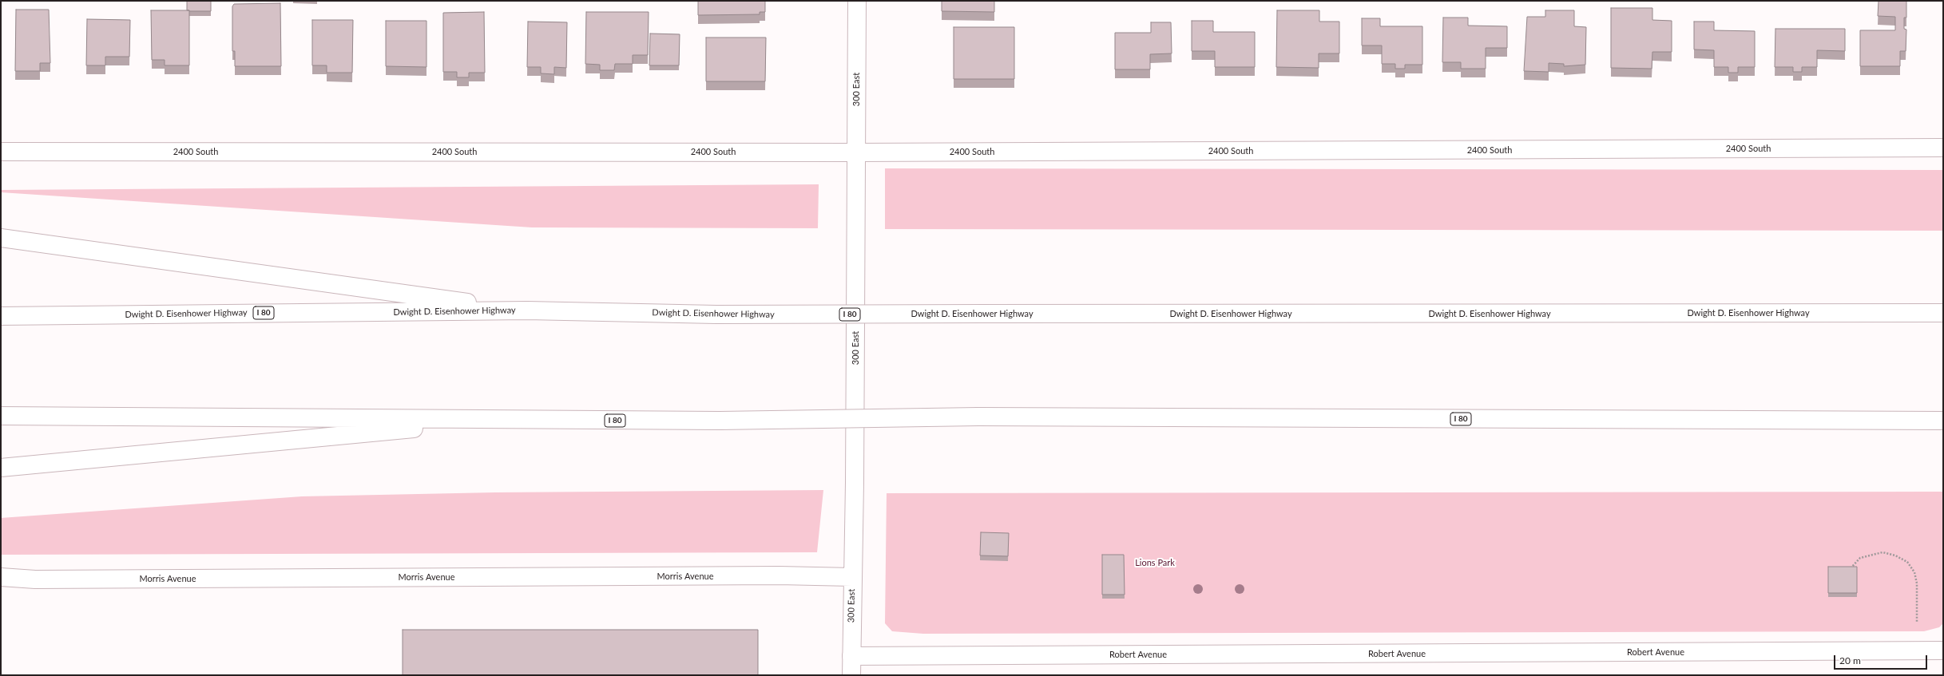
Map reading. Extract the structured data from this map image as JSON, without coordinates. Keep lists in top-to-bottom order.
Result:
{
  "streets": {
    "main road": [
      "300 East",
      "2400 South",
      "Dwight D. Eisenhower Highway",
      "I 80",
      "Morris Avenue",
      "Robert Avenue"
    ]
  },
  "crossings": [
    ["300 East", "2400 South"],
    ["300 East", "Morris Avenue"],
    ["300 East", "Robert Avenue"]
  ],
  "parks": ["Lions Park"],
  "scale_bar": "20 m"
}
